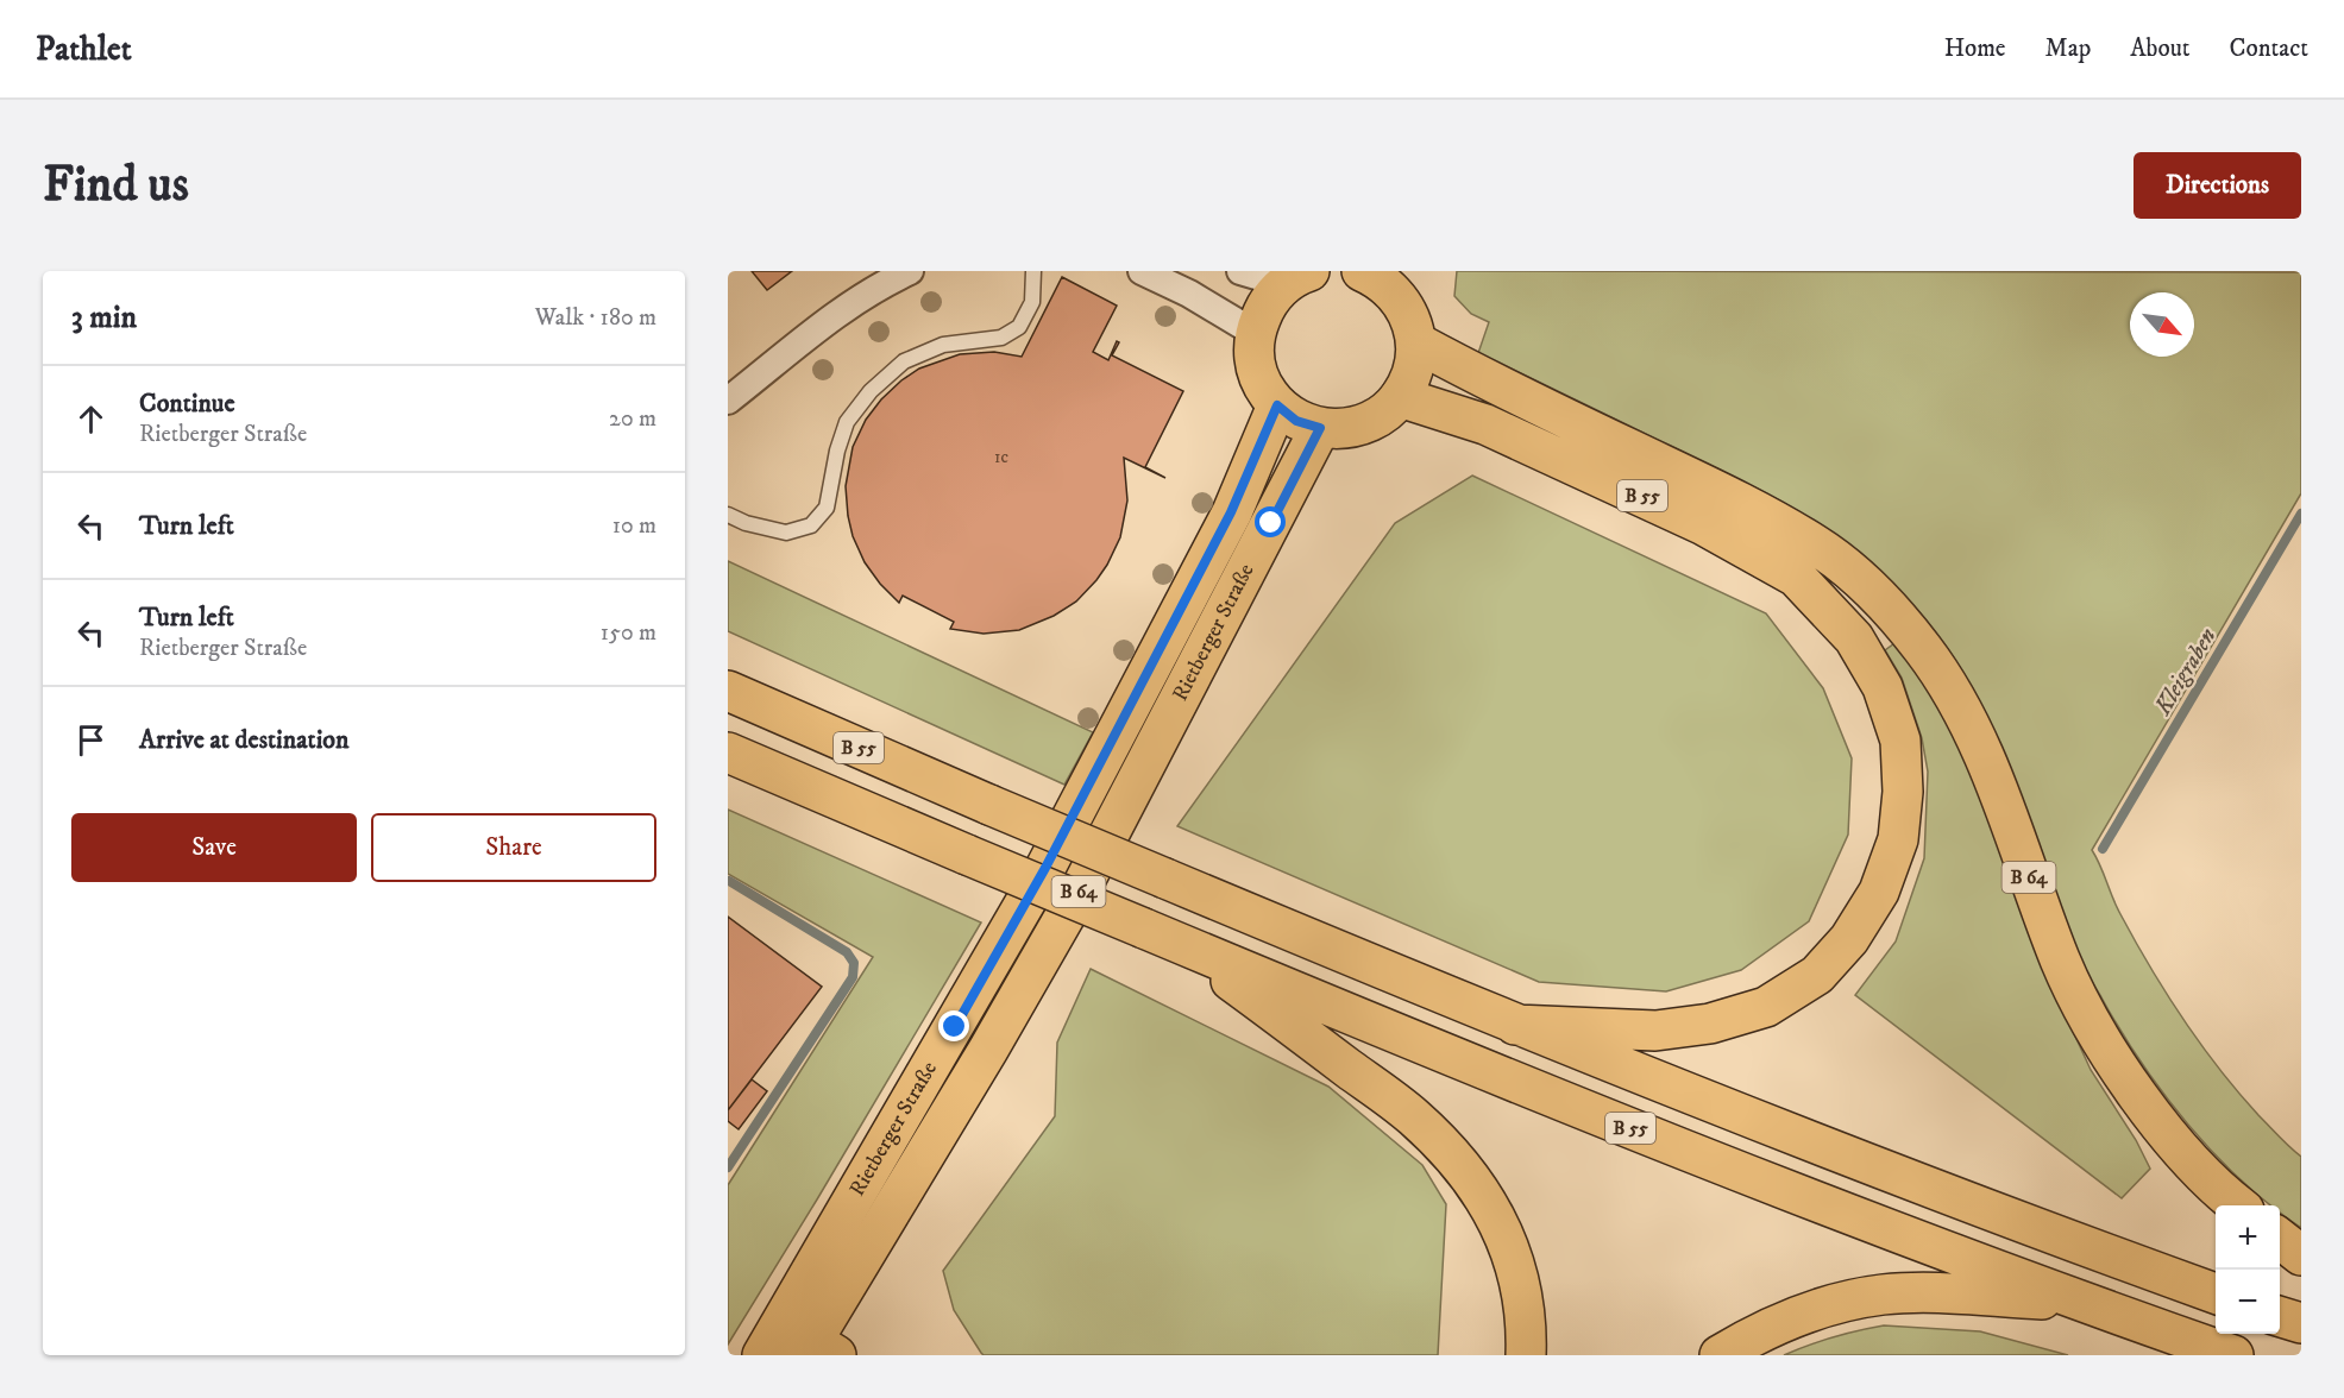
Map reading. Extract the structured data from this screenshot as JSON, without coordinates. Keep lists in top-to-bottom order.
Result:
{
  "streets": {
    "main road": ["B 55", "Rietberger Straße", "B 64"]
  },
  "water": ["Kleigraben"],
  "house_numbers": ["1c"],
  "north": "bottom right",
  "page": {
    "header": "Pathlet",
    "nav": [
      "Home",
      "Map",
      "About",
      "Contact"
    ],
    "buttons": [
      "Directions",
      ["Save", "Share"]
    ],
    "title": "Find us",
    "heading": ["3 min", "Walk · 180 m"],
    "list": [
      ["Continue", "Rietberger Straße", "20 m"],
      ["Turn left", "10 m"],
      ["Turn left", "Rietberger Straße", "150 m"],
      "Arrive at destination"
    ],
    "map_buttons": ["+", "−"]
  }
}
